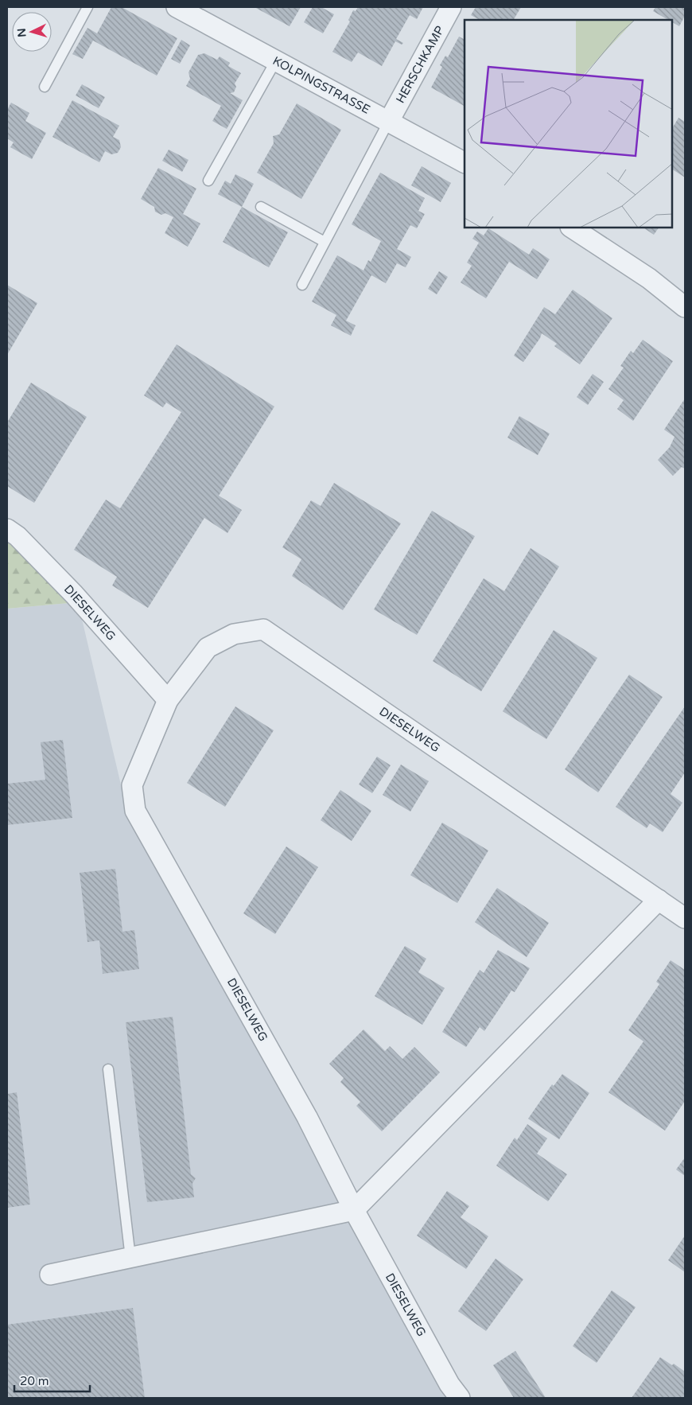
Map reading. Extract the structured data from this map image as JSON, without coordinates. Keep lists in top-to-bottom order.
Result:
{
  "streets": {
    "street": ["HERSCHKAMP", "KOLPINGSTRASSE", "DIESELWEG"]
  },
  "crossings": [
    ["HERSCHKAMP", "KOLPINGSTRASSE"]
  ],
  "scale_bar": "20 m",
  "north": "left"
}
